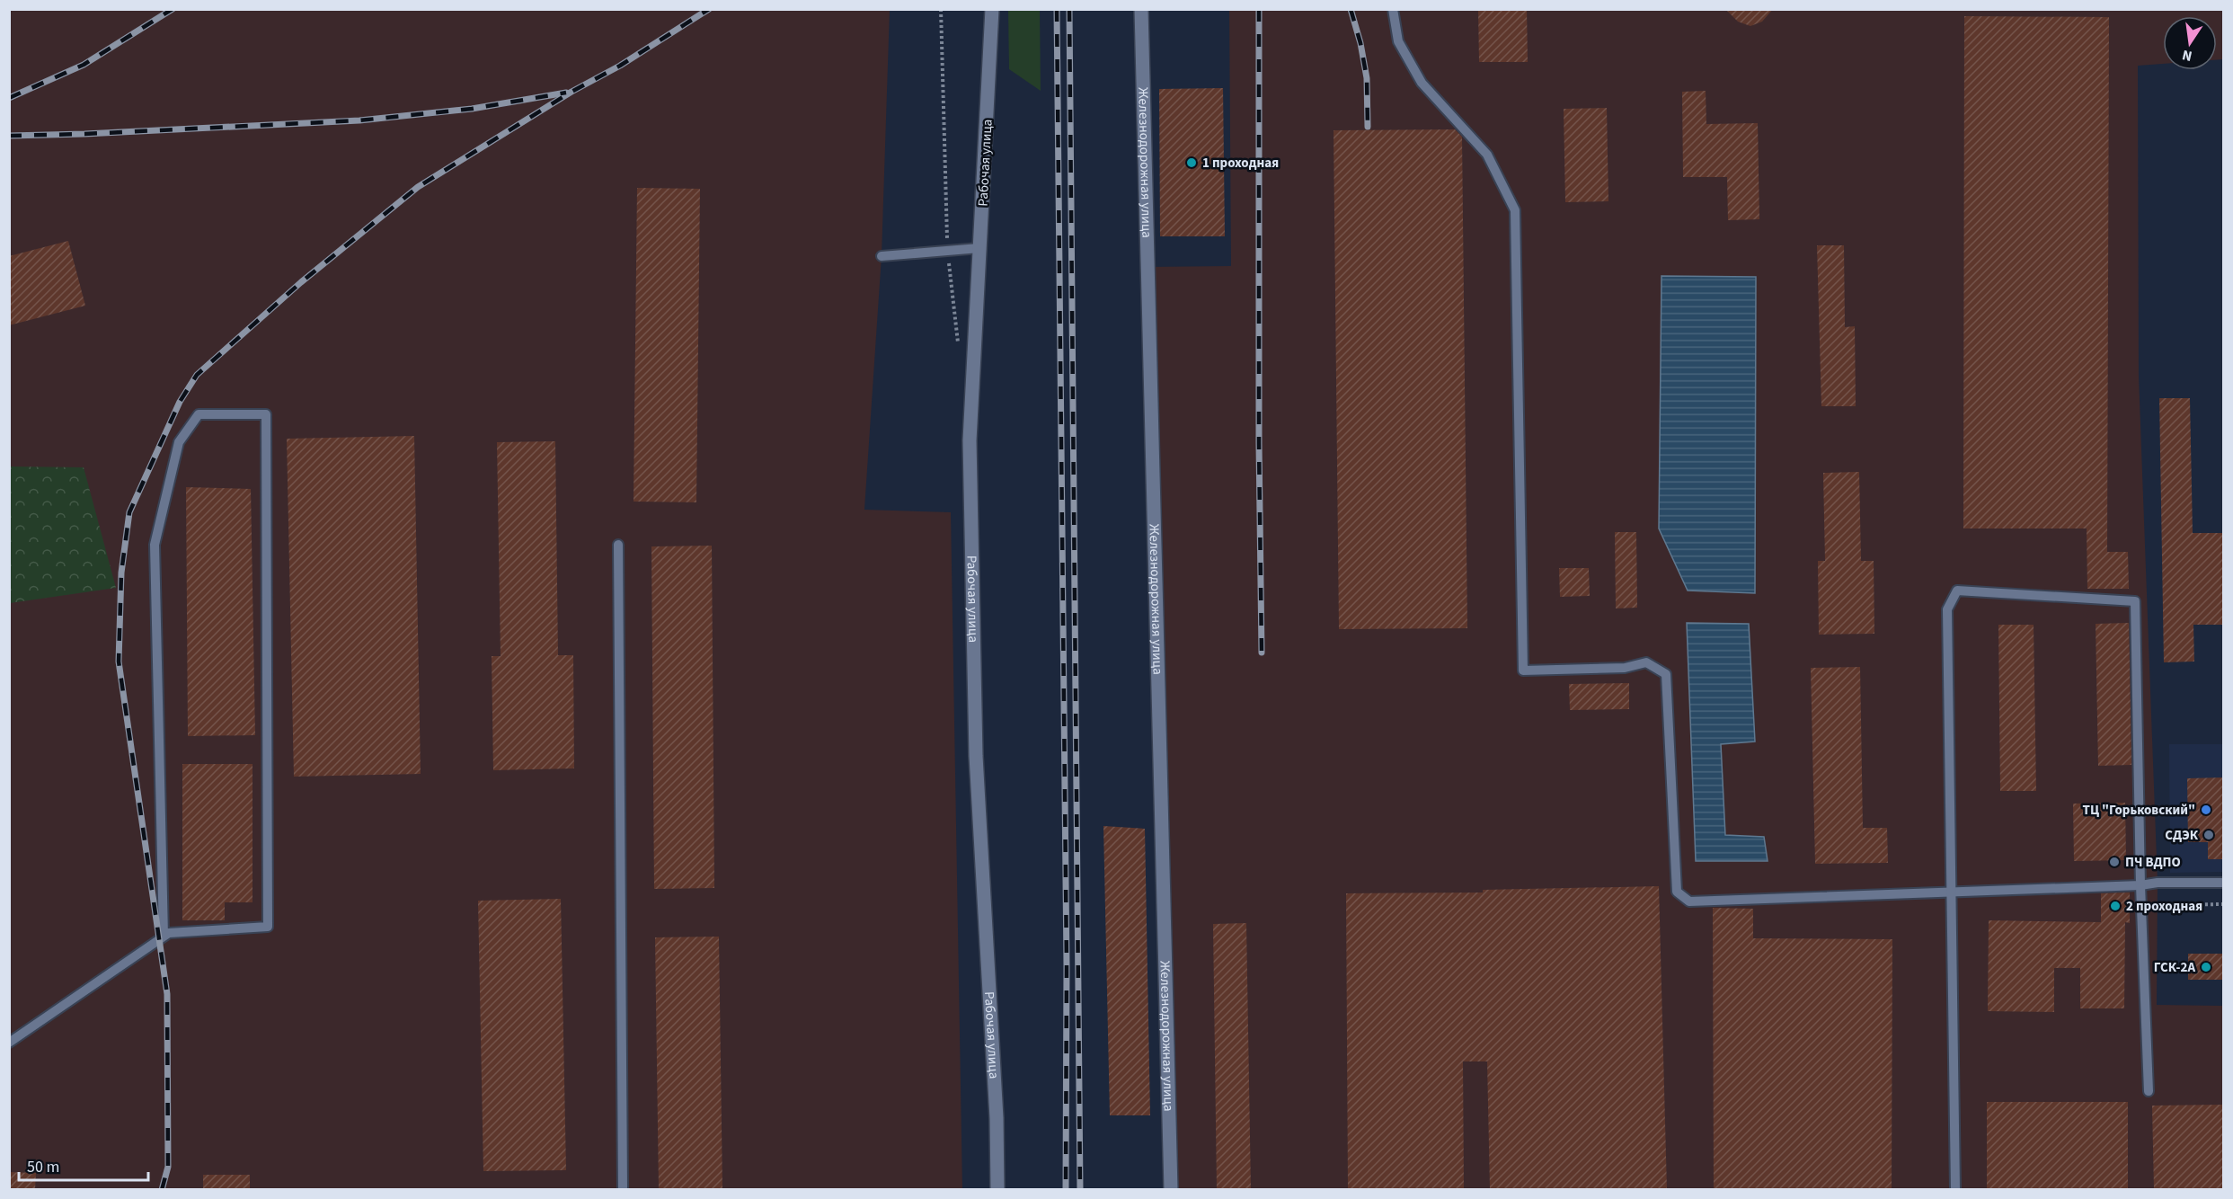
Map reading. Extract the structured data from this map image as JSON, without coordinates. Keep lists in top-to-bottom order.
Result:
{
  "streets": {
    "street": ["Рабочая улица", "Железнодорожная улица"]
  },
  "places": [
    "1 проходная",
    "ТЦ \"Горьковский\"",
    "СДЭК",
    "ПЧ ВДПО",
    "2 проходная",
    "ГСК-2А"
  ],
  "scale_bar": "50 m",
  "north": "bottom"
}
